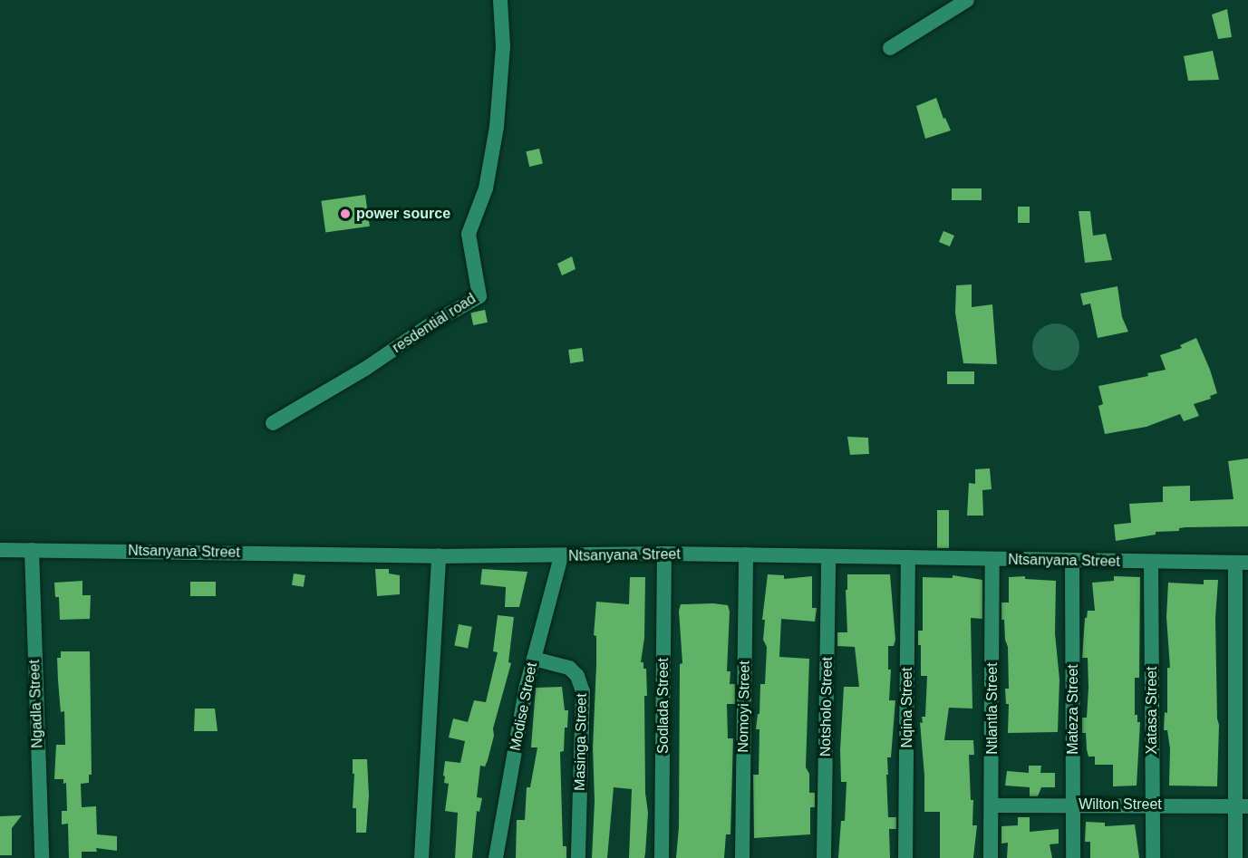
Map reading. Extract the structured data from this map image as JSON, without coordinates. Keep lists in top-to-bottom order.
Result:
{
  "streets": {
    "street": [
      "resdential road",
      "Ntsanyana Street",
      "Ngadla Street",
      "Sodlada Street",
      "Modise Street",
      "Nomoyi Street",
      "Notsholo Street",
      "Nqina Street",
      "Ntlantla Street",
      "Mateza Street",
      "Xatasa Street",
      "Masinga Street",
      "Wilton Street"
    ]
  },
  "crossings": [
    ["Ntsanyana Street", "Ngadla Street"],
    ["Ntsanyana Street", "Sodlada Street"],
    ["Ntsanyana Street", "Modise Street"],
    ["Ntsanyana Street", "Nomoyi Street"],
    ["Ntsanyana Street", "Notsholo Street"],
    ["Ntsanyana Street", "Nqina Street"],
    ["Ntsanyana Street", "Ntlantla Street"],
    ["Ntsanyana Street", "Mateza Street"],
    ["Ntsanyana Street", "Xatasa Street"],
    ["Modise Street", "Masinga Street"],
    ["Ntlantla Street", "Wilton Street"],
    ["Mateza Street", "Wilton Street"],
    ["Xatasa Street", "Wilton Street"]
  ],
  "places": ["power source"]
}
